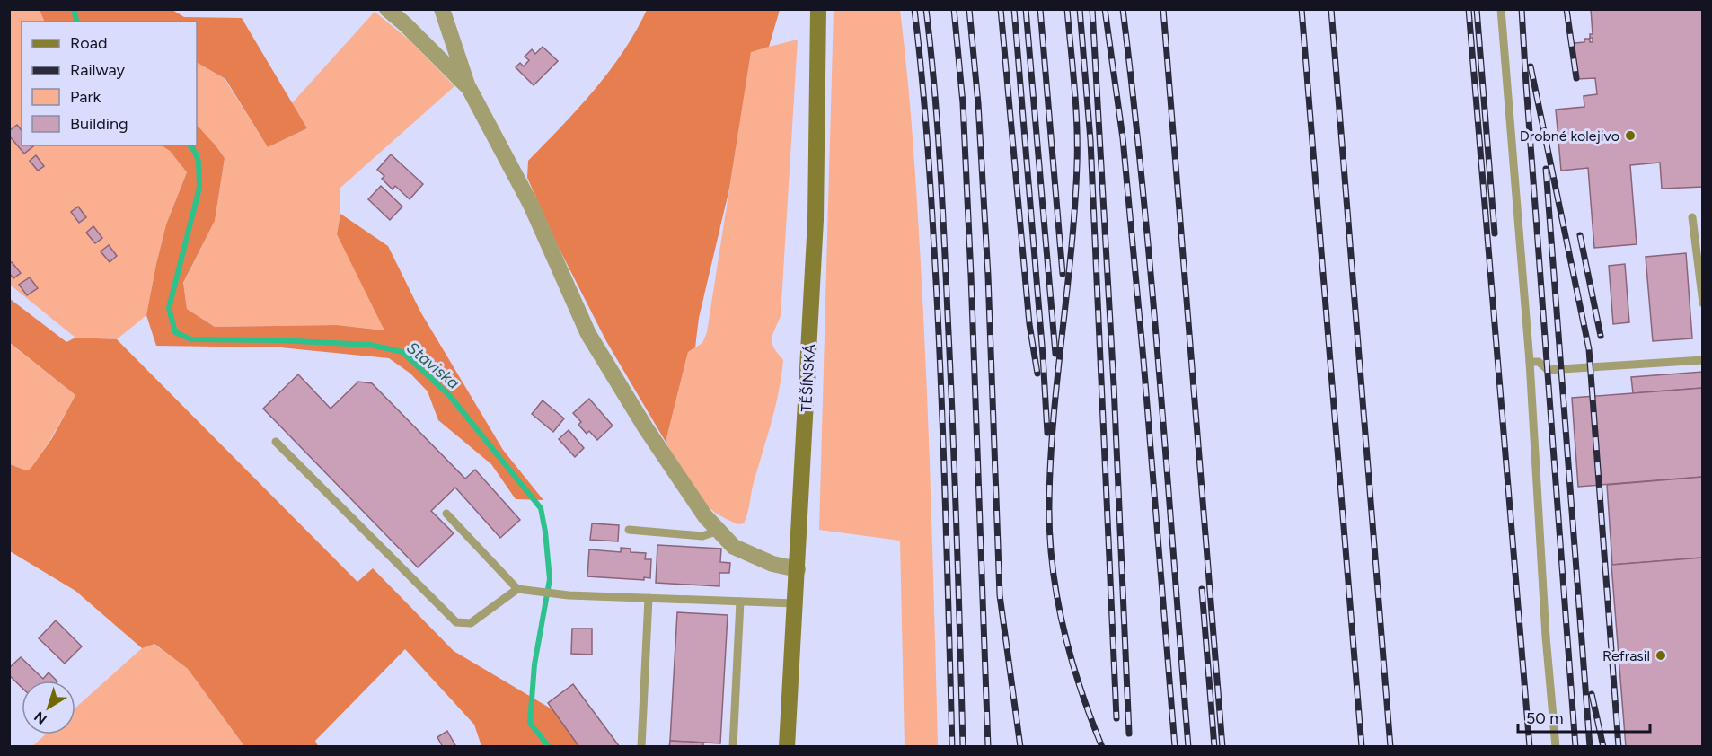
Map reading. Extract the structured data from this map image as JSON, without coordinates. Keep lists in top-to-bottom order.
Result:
{
  "streets": {
    "main road": ["TĚŠÍNSKÁ"]
  },
  "water": ["Staviska"],
  "places": ["Drobné kolejivo", "Refrasil"],
  "legend": [
    "Road",
    "Railway",
    "Park",
    "Building"
  ],
  "scale_bar": "50 m",
  "north": "bottom left"
}
